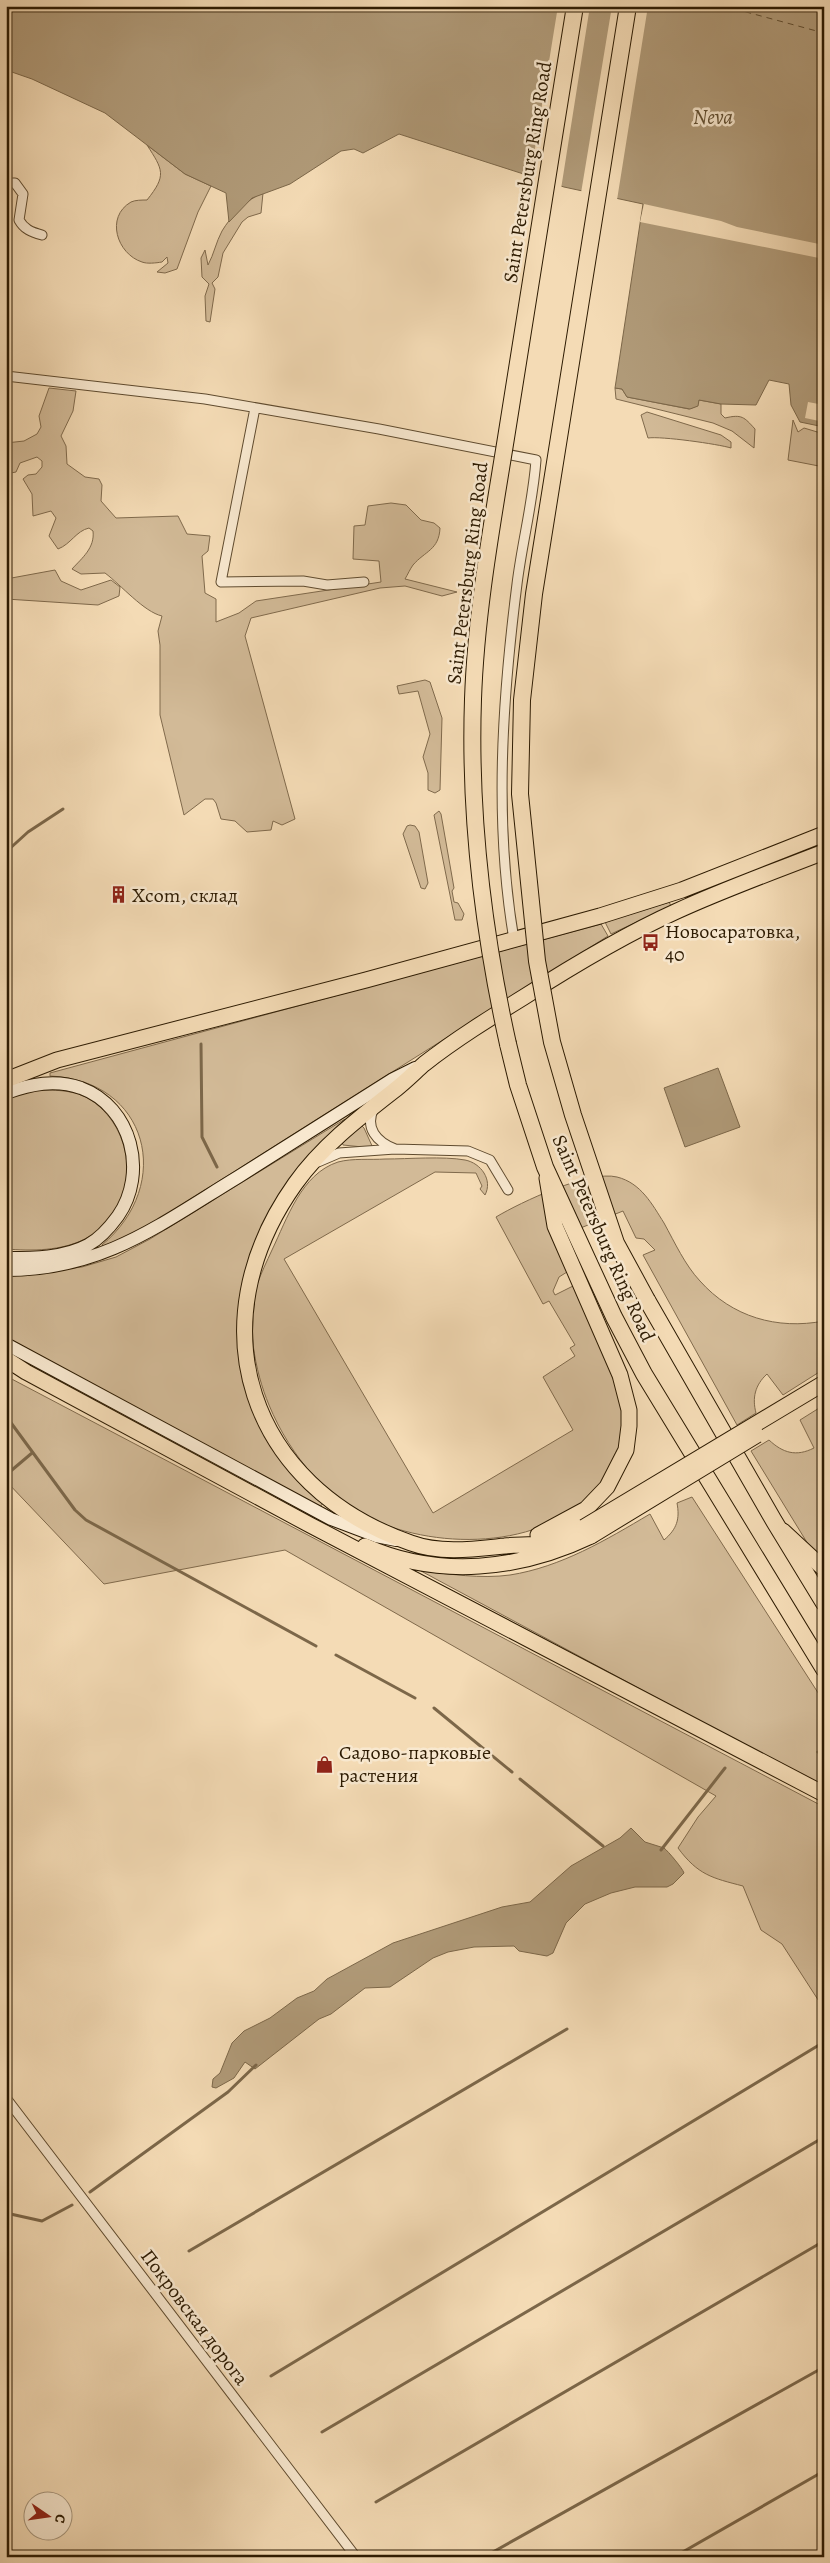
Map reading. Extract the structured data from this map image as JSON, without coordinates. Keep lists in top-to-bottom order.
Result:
{
  "streets": {
    "highway": ["Saint Petersburg Ring Road"],
    "street": ["Покровская дорога"]
  },
  "water": ["Neva"],
  "places": {
    "building": ["Xсom, склад"],
    "bus stop": ["Новосаратовка, 40"],
    "shop": ["Садово-парковые растения"]
  },
  "north": "right"
}
